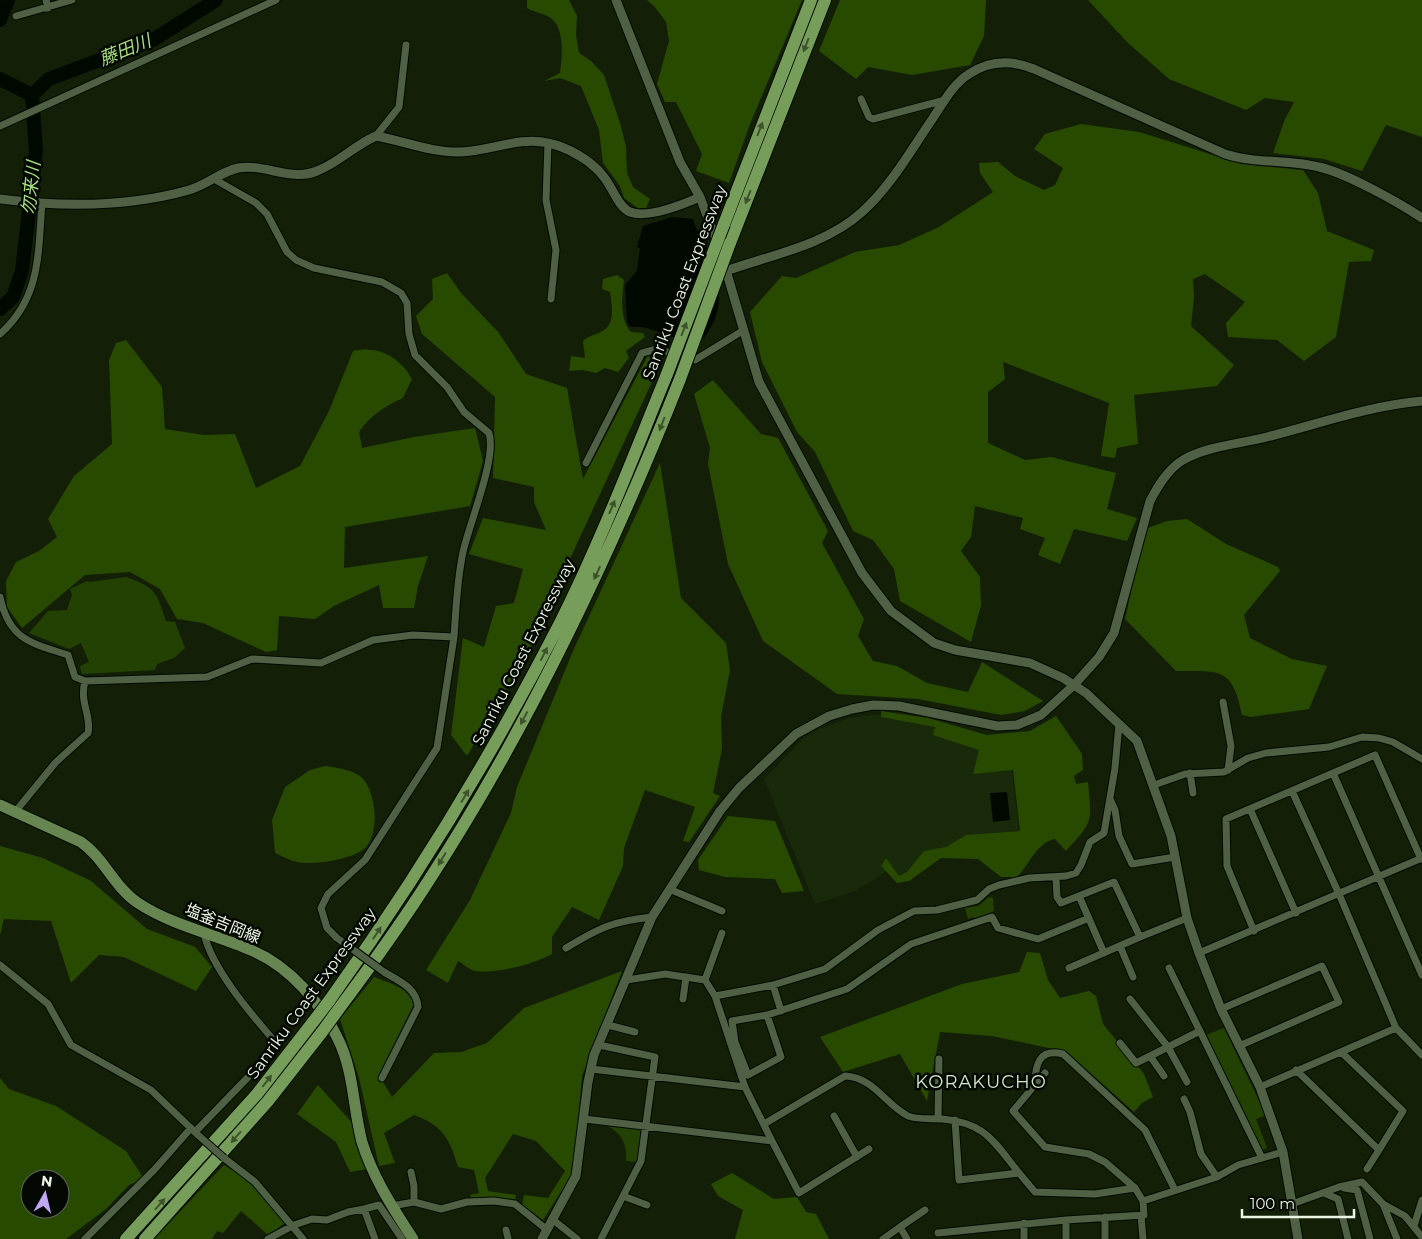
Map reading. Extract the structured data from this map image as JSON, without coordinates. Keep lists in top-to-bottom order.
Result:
{
  "streets": {
    "highway": ["Sanriku Coast Expressway"],
    "main road": ["塩釜吉岡線"]
  },
  "districts": ["KORAKUCHO"],
  "water": ["藤田川", "勿来川"],
  "scale_bar": "100 m",
  "north": "top"
}
